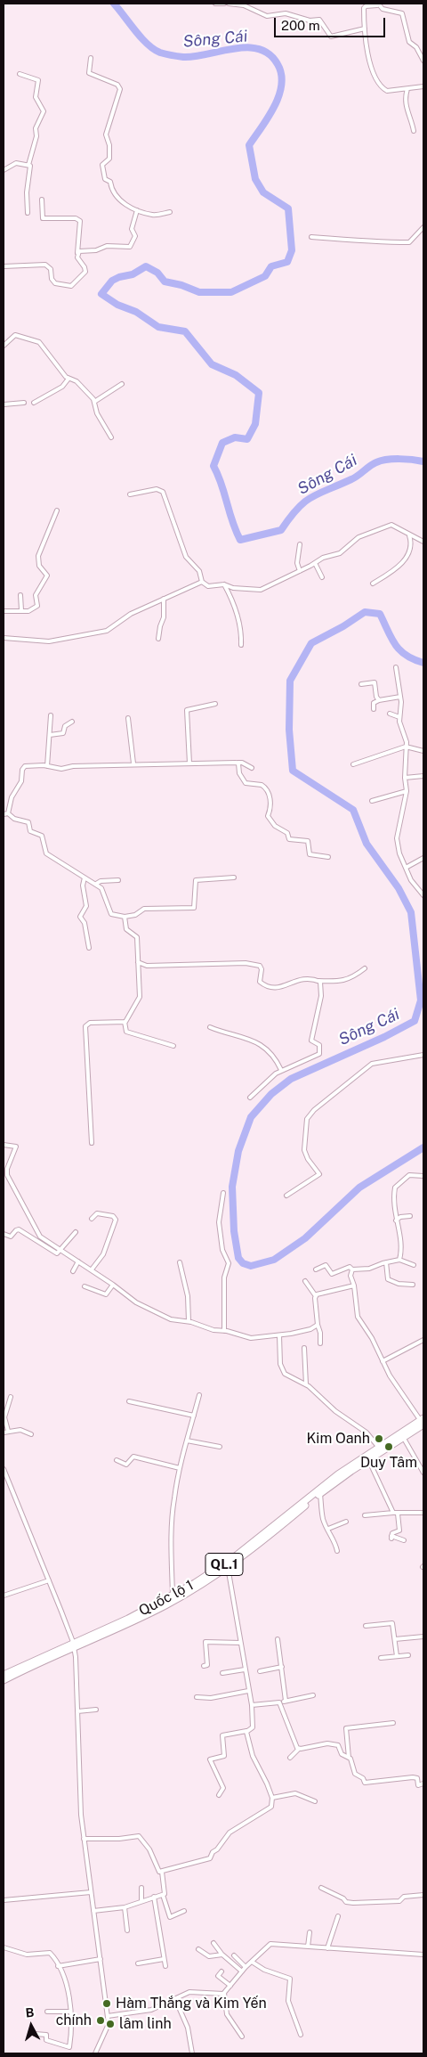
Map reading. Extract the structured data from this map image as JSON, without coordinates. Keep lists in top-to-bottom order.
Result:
{
  "streets": {
    "highway": ["QL.1", "Quốc lộ 1"]
  },
  "water": ["Sông Cái"],
  "places": [
    "Kim Oanh",
    "Duy Tâm",
    "Hàm Thắng và Kim Yến",
    "chính",
    "lâm linh"
  ],
  "scale_bar": "200 m",
  "north": "top"
}
